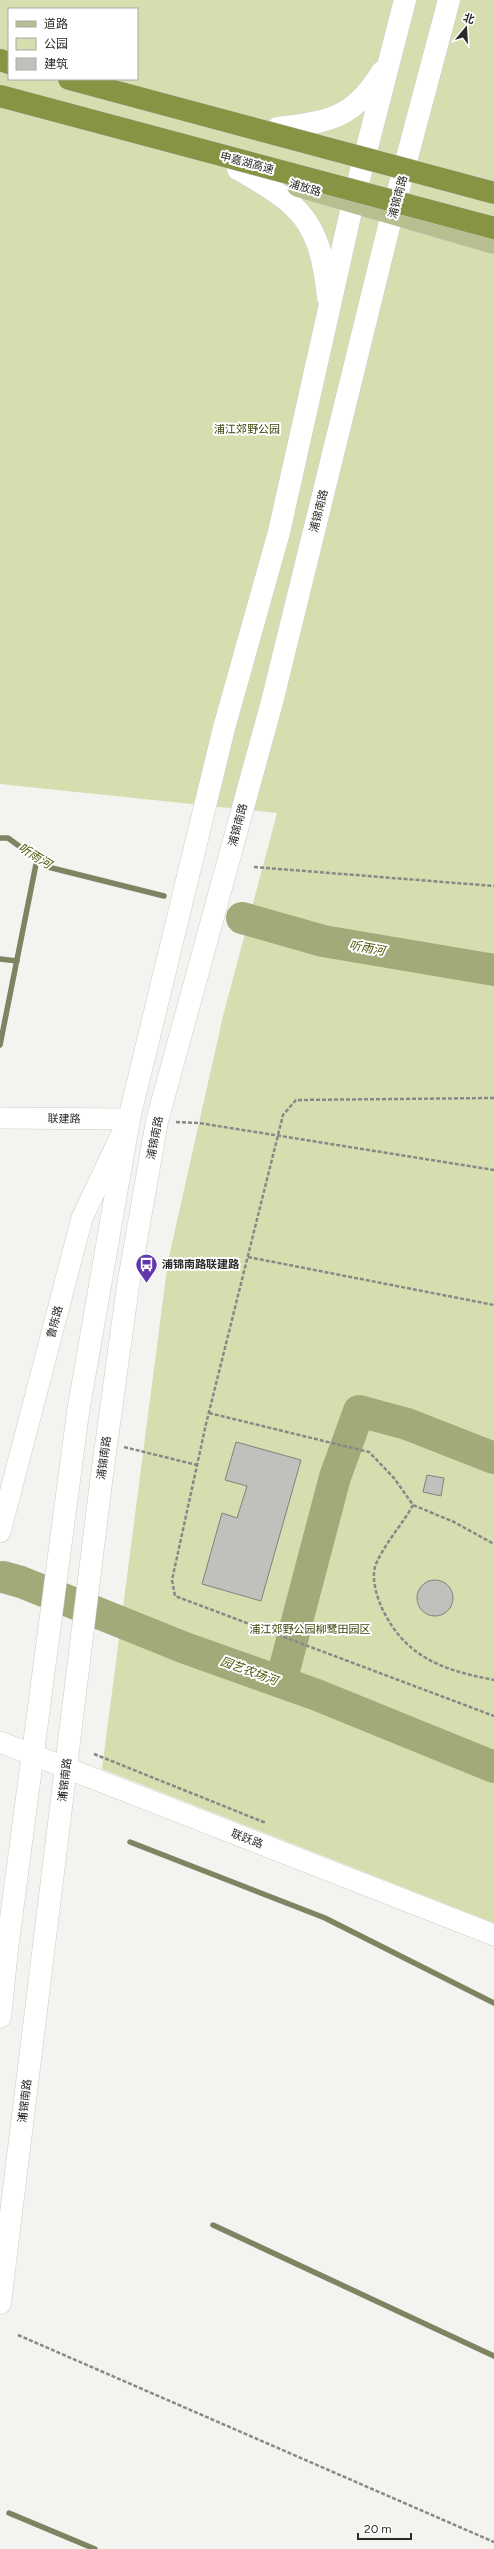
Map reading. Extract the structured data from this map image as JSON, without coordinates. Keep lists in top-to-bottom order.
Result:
{
  "streets": {
    "highway": ["申嘉湖高速"],
    "main road": ["浦放路", "浦锦南路"],
    "street": ["联建路", "鲁陈路", "联跃路"]
  },
  "crossings": [
    ["浦放路", "浦锦南路"],
    ["浦锦南路", "联跃路"],
    ["联建路", "鲁陈路"]
  ],
  "water": ["听雨河", "园艺农场河"],
  "parks": ["浦江郊野公园", "浦江郊野公园柳鹭田园区"],
  "places": {
    "bus stop": ["浦锦南路联建路"]
  },
  "legend": ["道路", "公园", "建筑"],
  "scale_bar": "20 m",
  "north": "top"
}
